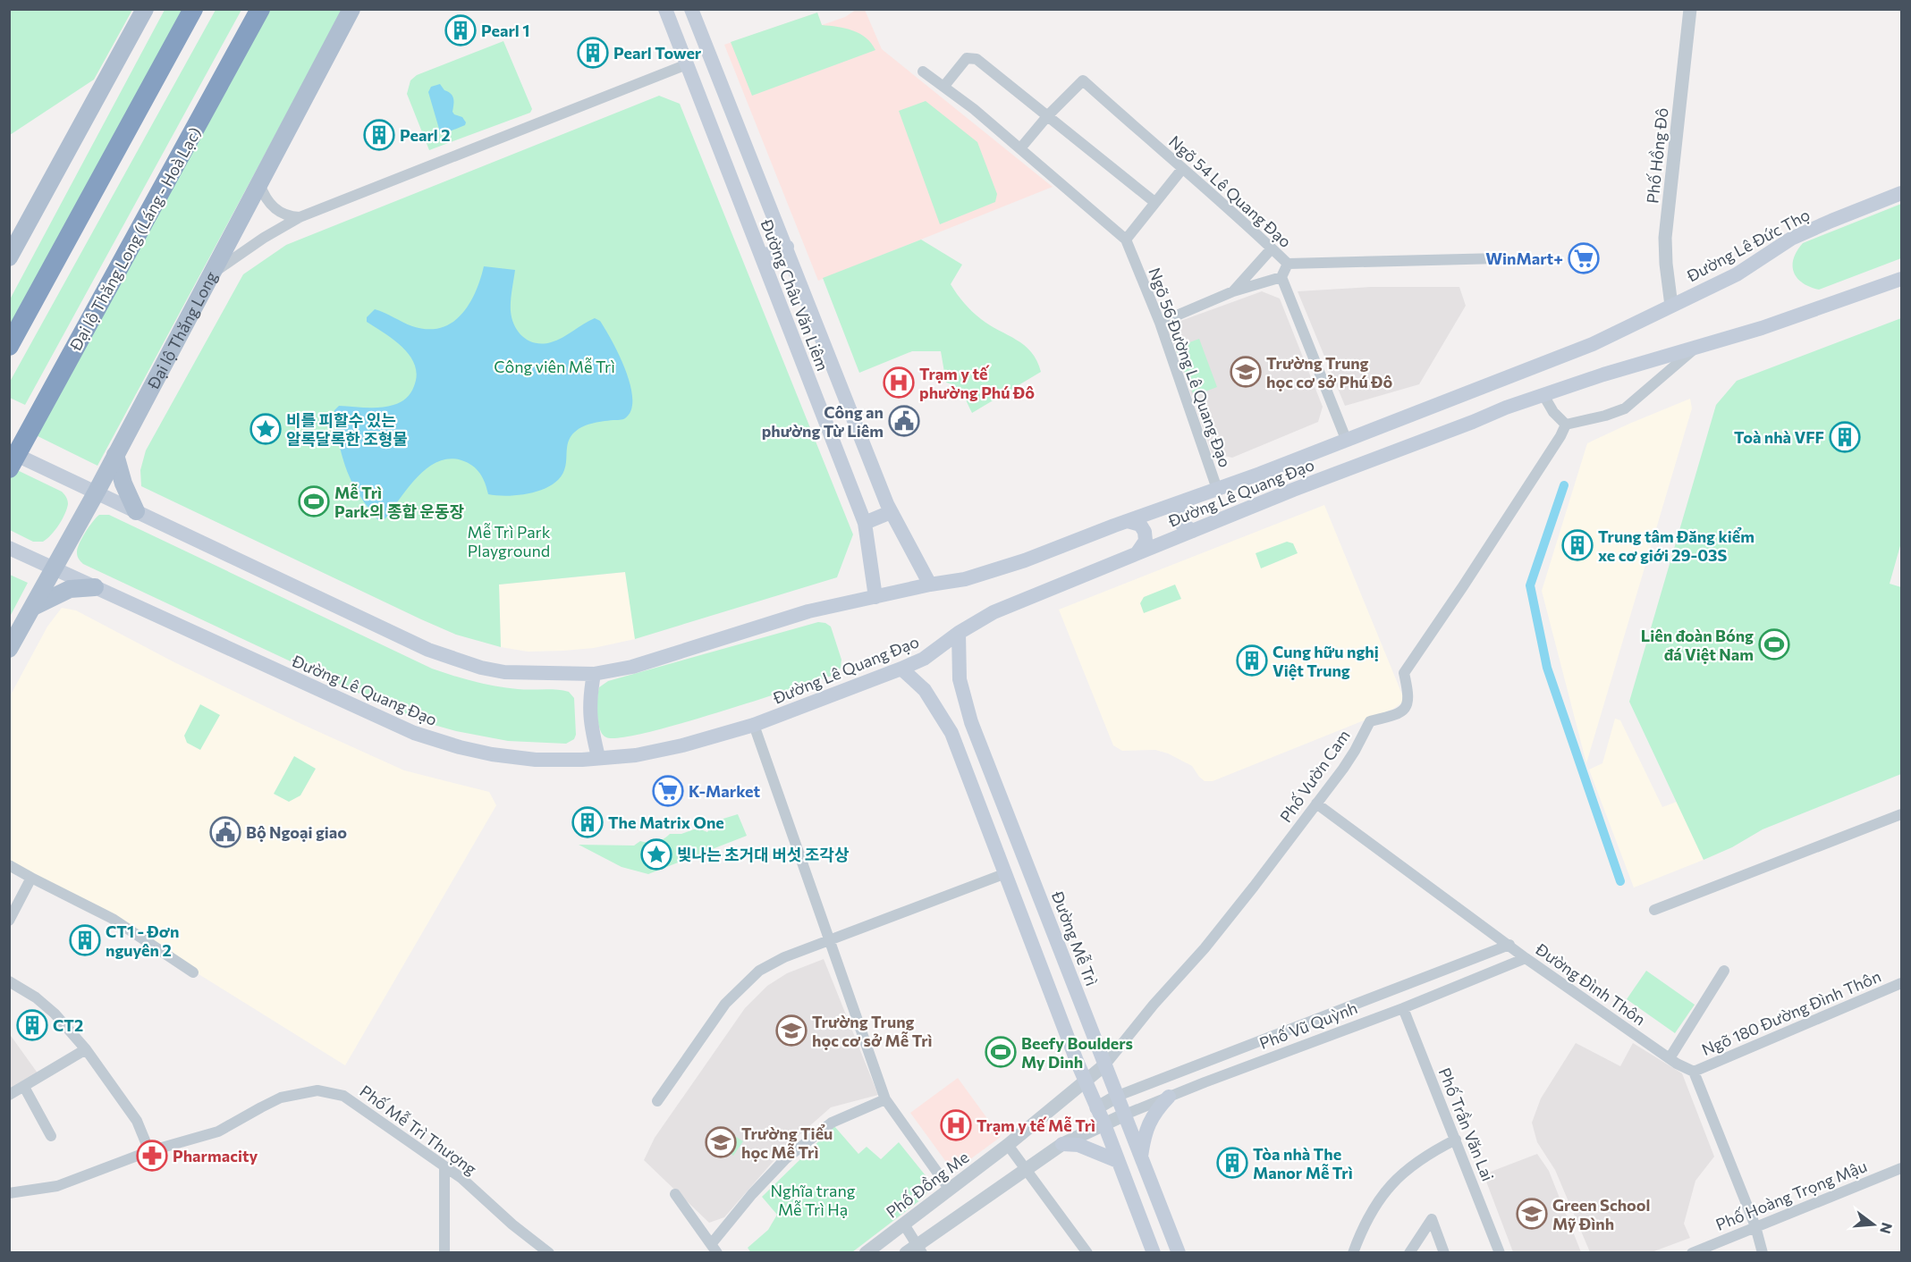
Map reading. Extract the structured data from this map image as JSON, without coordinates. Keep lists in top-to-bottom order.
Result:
{
  "streets": {
    "highway": ["Đại lộ Thăng Long (Láng - Hoà Lạc)"],
    "main road": [
      "Đường Lê Đức Thọ",
      "Đường Châu Văn Liêm",
      "Đại lộ Thăng Long",
      "Đường Lê Quang Đạo",
      "Đường Mễ Trì"
    ],
    "street": [
      "Phố Hồng Đô",
      "Ngõ 54 Lê Quang Đạo",
      "Ngõ 56 Đường Lê Quang Đạo",
      "Phố Vườn Cam",
      "Đường Đình Thôn",
      "Ngõ 180 Đường Đình Thôn",
      "Phố Vũ Quỳnh",
      "Phố Trần Văn Lai",
      "Phố Mễ Trì Thượng",
      "Phố Đồng Me",
      "Phố Hoàng Trọng Mậu"
    ]
  },
  "crossings": [
    ["Phố Hồng Đô", "Đường Lê Đức Thọ"],
    ["Phố Hồng Đô", "Đường Lê Quang Đạo"],
    ["Đường Lê Đức Thọ", "Đường Lê Quang Đạo"],
    ["Đường Châu Văn Liêm", "Đường Lê Quang Đạo"],
    ["Đại lộ Thăng Long", "Đường Lê Quang Đạo"],
    ["Ngõ 56 Đường Lê Quang Đạo", "Đường Lê Quang Đạo"],
    ["Đường Lê Quang Đạo", "Đường Mễ Trì"],
    ["Phố Vườn Cam", "Đường Mễ Trì"],
    ["Phố Vườn Cam", "Đường Đình Thôn"],
    ["Phố Vườn Cam", "Phố Đồng Me"],
    ["Đường Mễ Trì", "Phố Vũ Quỳnh"],
    ["Đường Mễ Trì", "Phố Đồng Me"],
    ["Đường Đình Thôn", "Ngõ 180 Đường Đình Thôn"],
    ["Đường Đình Thôn", "Phố Vũ Quỳnh"],
    ["Phố Vũ Quỳnh", "Phố Trần Văn Lai"]
  ],
  "parks": ["Công viên Mễ Trì", "Mễ Trì Park Playground", "Nghĩa trang Mễ Trì Hạ"],
  "places": {
    "building": [
      "Pearl 1",
      "Pearl Tower",
      "Pearl 2",
      "Toà nhà VFF",
      "Trung tâm Đăng kiểm xe cơ giới 29-03S",
      "Cung hữu nghị Việt Trung",
      "The Matrix One",
      "CT1 - Đơn nguyên 2",
      "CT2",
      "Tòa nhà The Manor Mễ Trì"
    ],
    "supermarket": ["WinMart+", "K-Market"],
    "school or university": [
      "Trường Trung học cơ sở Phú Đô",
      "Trường Trung học cơ sở Mễ Trì",
      "Trường Tiểu học Mễ Trì",
      "Green School Mỹ Đình"
    ],
    "hospital": ["Trạm y tế phường Phú Đô", "Trạm y tế Mễ Trì"],
    "public building": ["Công an phường Từ Liêm", "Bộ Ngoại giao"],
    "place": ["비를 피할수 있는 알록달록한 조형물", "빛나는 초거대 버섯 조각상"],
    "sports": ["Mễ Trì Park의 종합 운동장", "Liên đoàn Bóng đá Việt Nam", "Beefy Boulders My Dinh"],
    "pharmacy": ["Pharmacity"]
  },
  "north": "right"
}
